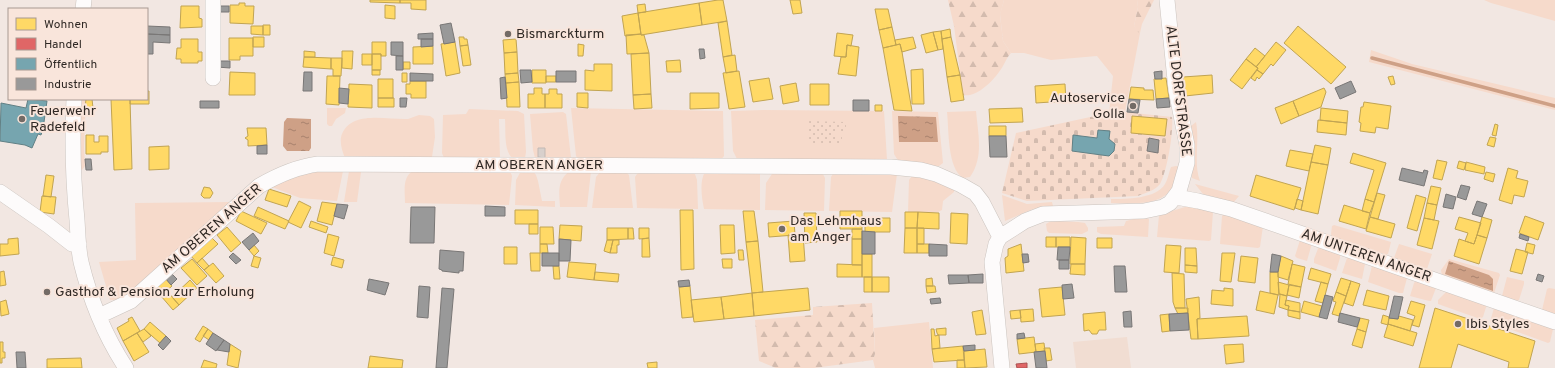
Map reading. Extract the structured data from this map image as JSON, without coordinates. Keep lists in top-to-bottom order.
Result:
{
  "streets": {
    "street": ["ALTE DORFSTRASSE", "AM OBEREN ANGER", "AM UNTEREN ANGER"]
  },
  "crossings": [
    ["ALTE DORFSTRASSE", "AM UNTEREN ANGER"]
  ],
  "places": [
    "Bismarckturm",
    "Autoservice Golla",
    "Feuerwehr Radefeld",
    "Das Lehmhaus am Anger",
    "Gasthof & Pension zur Erholung",
    "Ibis Styles"
  ],
  "legend": [
    "Wohnen",
    "Handel",
    "Öffentlich",
    "Industrie"
  ]
}
